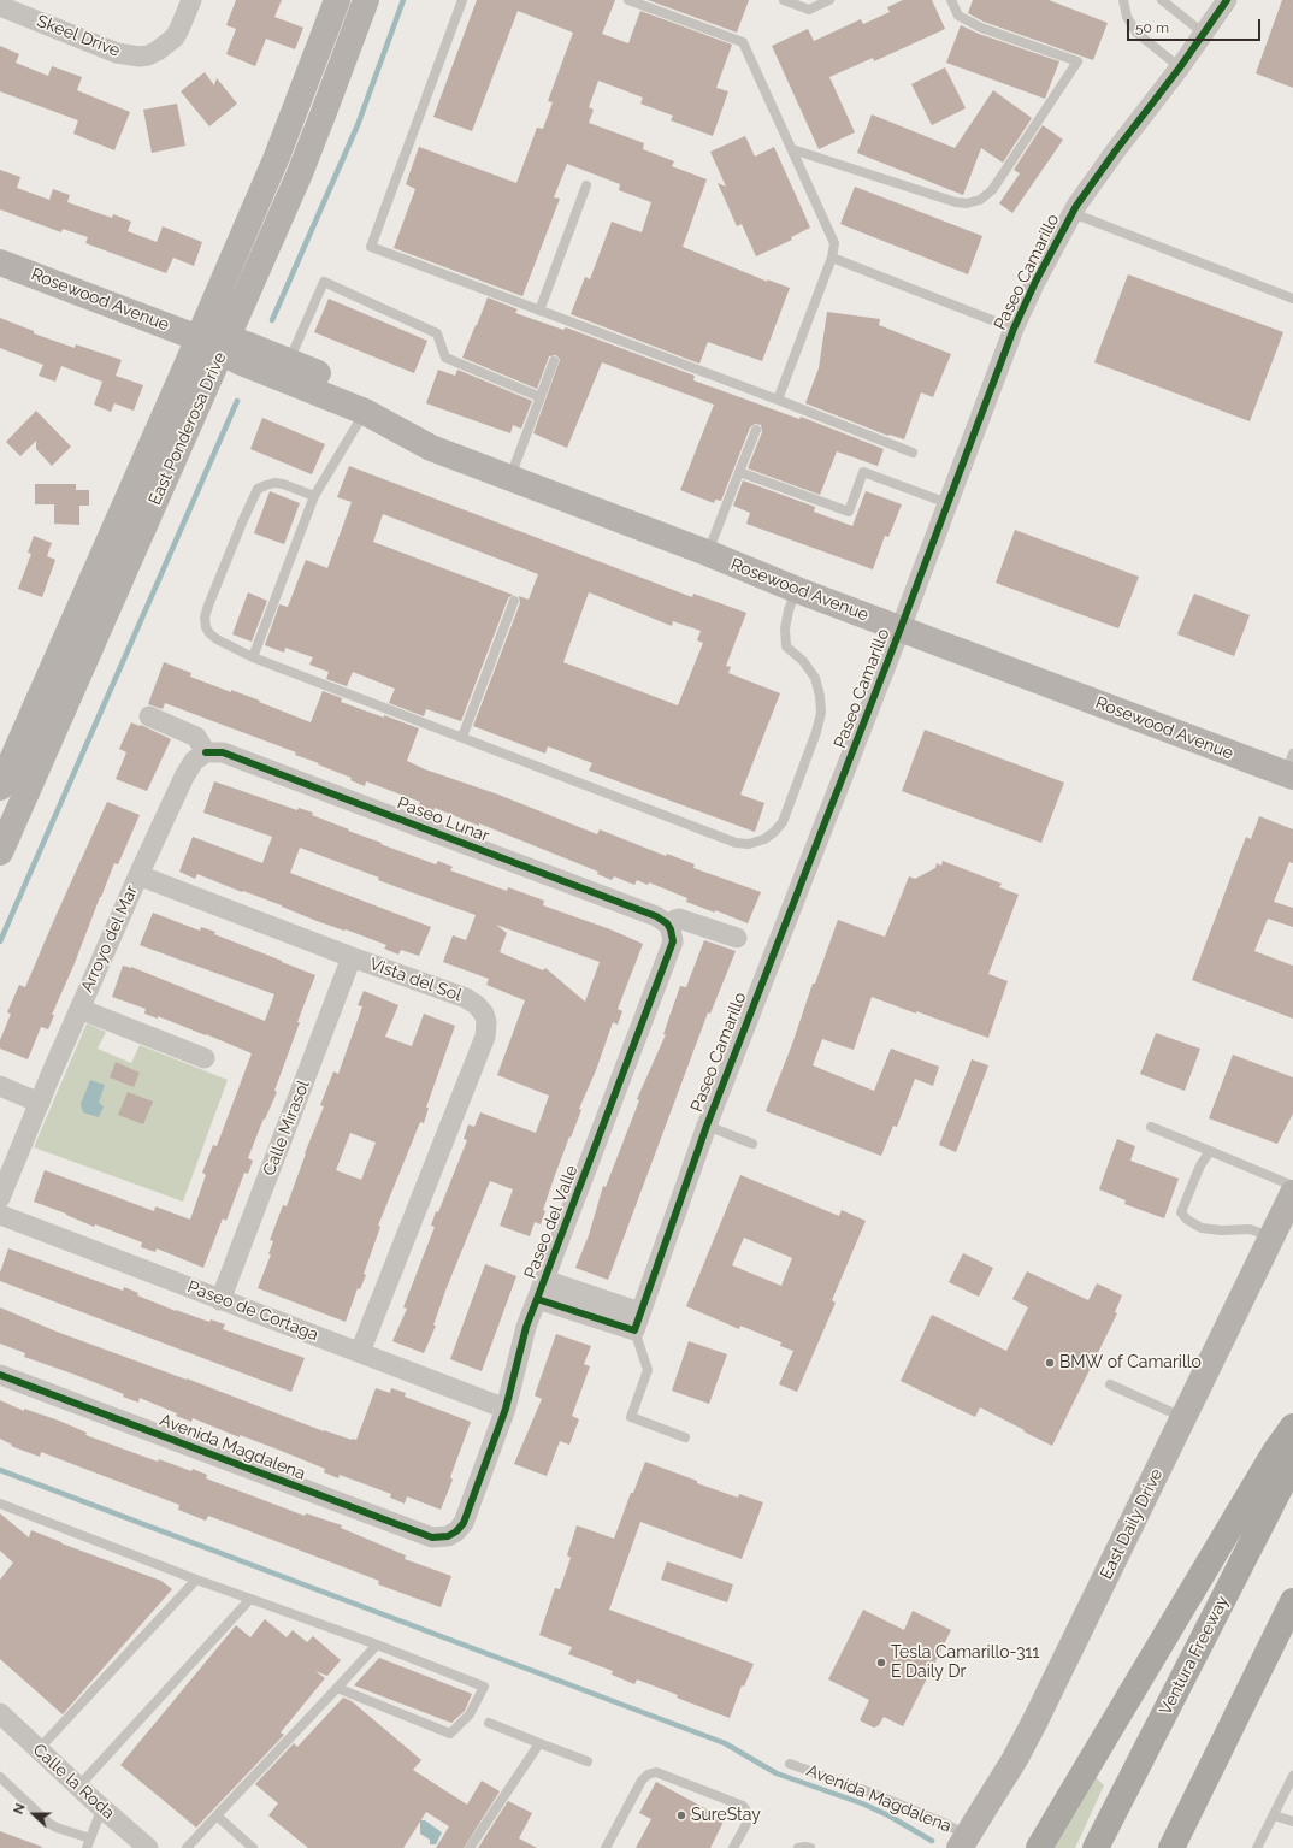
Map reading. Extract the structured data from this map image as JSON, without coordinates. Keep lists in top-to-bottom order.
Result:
{
  "streets": {
    "highway": ["Ventura Freeway"],
    "main road": ["Rosewood Avenue", "East Ponderosa Drive", "East Daily Drive"],
    "street": [
      "Skeel Drive",
      "Paseo Camarillo",
      "Paseo Lunar",
      "Arroyo del Mar",
      "Vista del Sol",
      "Calle Mirasol",
      "Paseo del Valle",
      "Paseo de Cortaga",
      "Avenida Magdalena",
      "Calle la Roda"
    ]
  },
  "crossings": [
    ["Paseo Camarillo", "Rosewood Avenue"],
    ["Rosewood Avenue", "East Ponderosa Drive"],
    ["Paseo Lunar", "Arroyo del Mar"],
    ["Paseo Lunar", "Paseo del Valle"],
    ["Arroyo del Mar", "Vista del Sol"],
    ["Vista del Sol", "Calle Mirasol"],
    ["Vista del Sol", "Paseo de Cortaga"],
    ["Calle Mirasol", "Paseo de Cortaga"],
    ["Paseo del Valle", "Paseo de Cortaga"],
    ["Paseo del Valle", "Avenida Magdalena"],
    ["Avenida Magdalena", "East Daily Drive"]
  ],
  "places": ["BMW of Camarillo", "Tesla Camarillo-311 E Daily Dr", "SureStay"],
  "scale_bar": "50 m",
  "north": "left"
}
